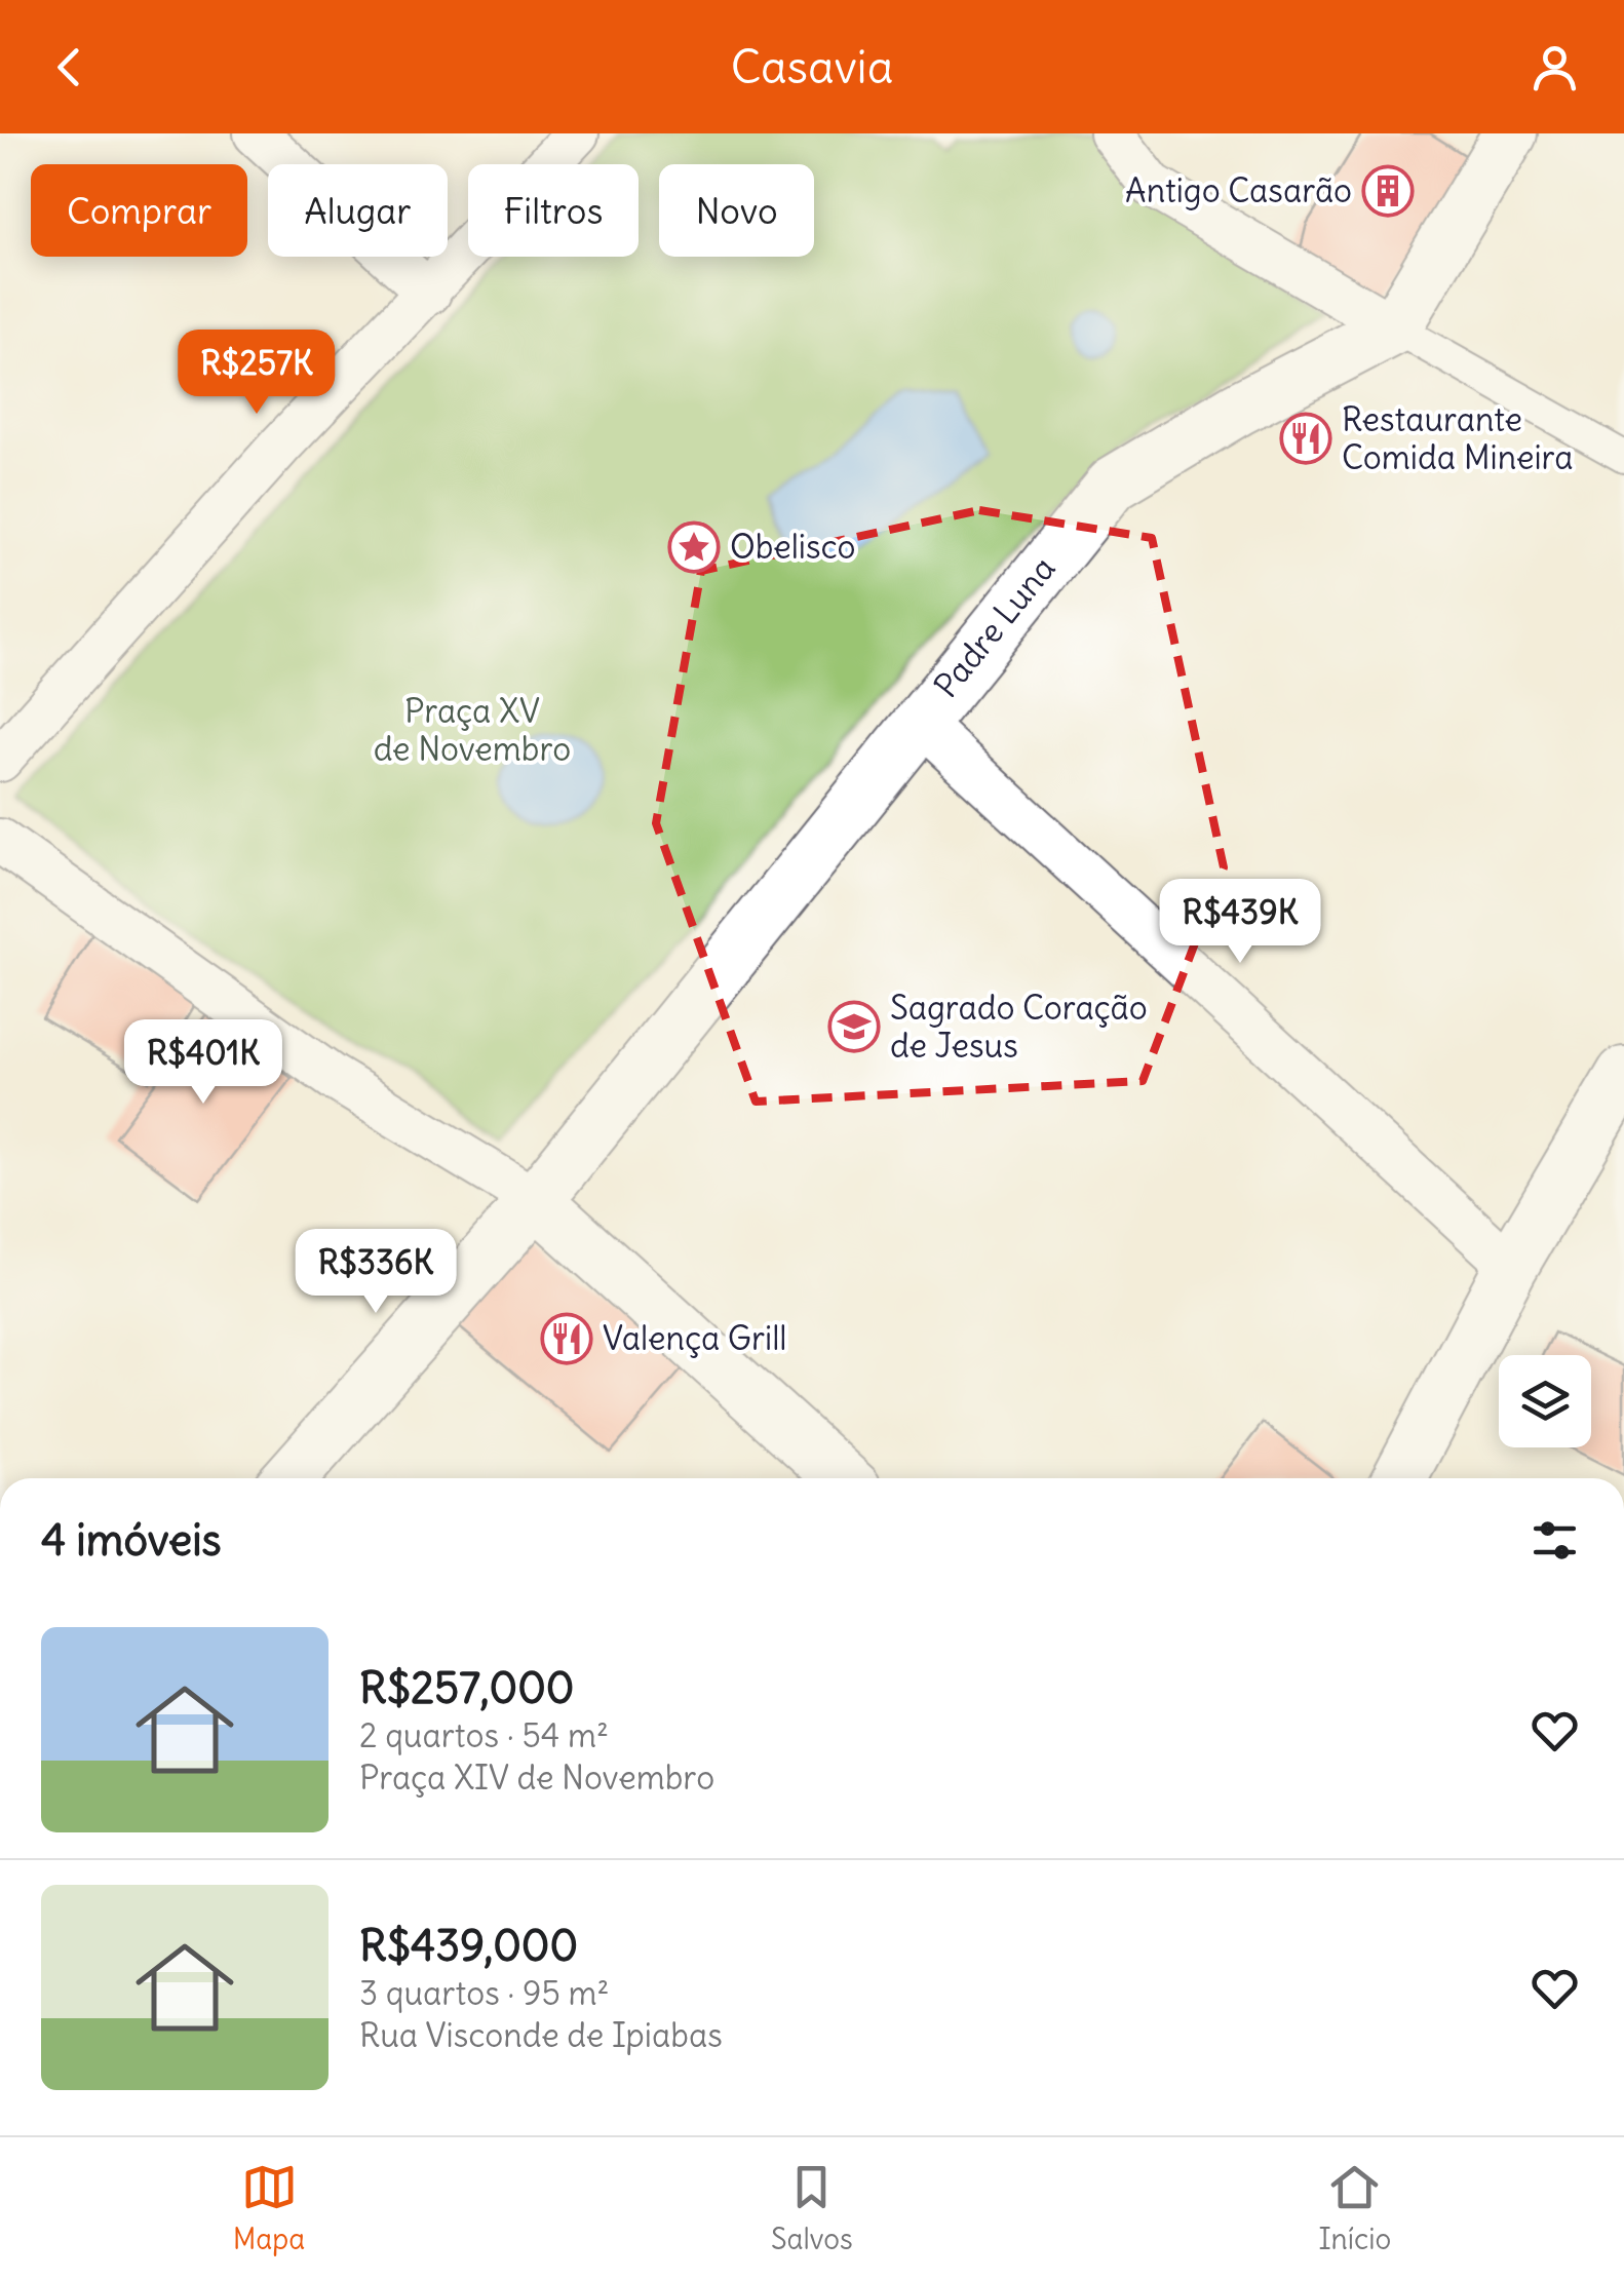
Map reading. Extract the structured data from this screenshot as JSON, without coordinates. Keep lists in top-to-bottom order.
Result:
{
  "streets": {
    "street": ["Padre Luna"]
  },
  "parks": ["Praça XV de Novembro"],
  "places": {
    "building": ["Antigo Casarão"],
    "restaurant": ["Restaurante Comida Mineira", "Valença Grill"],
    "place": ["Obelisco"],
    "school or university": ["Sagrado Coração de Jesus"]
  },
  "page": {
    "header": "Casavia",
    "chip": [
      "Comprar",
      "Alugar",
      "Filtros",
      "Novo"
    ],
    "price": [
      "R$257K",
      "R$439K",
      "R$401K",
      "R$336K"
    ],
    "heading": "4 imóveis",
    "list": [
      {
        "name": "R$257,000",
        "note": "2 quartos · 54 m² · Praça XIV de Novembro"
      },
      {
        "name": "R$439,000",
        "note": "3 quartos · 95 m² · Rua Visconde de Ipiabas"
      }
    ],
    "tabs": ["Mapa", "Salvos", "Início"]
  }
}
